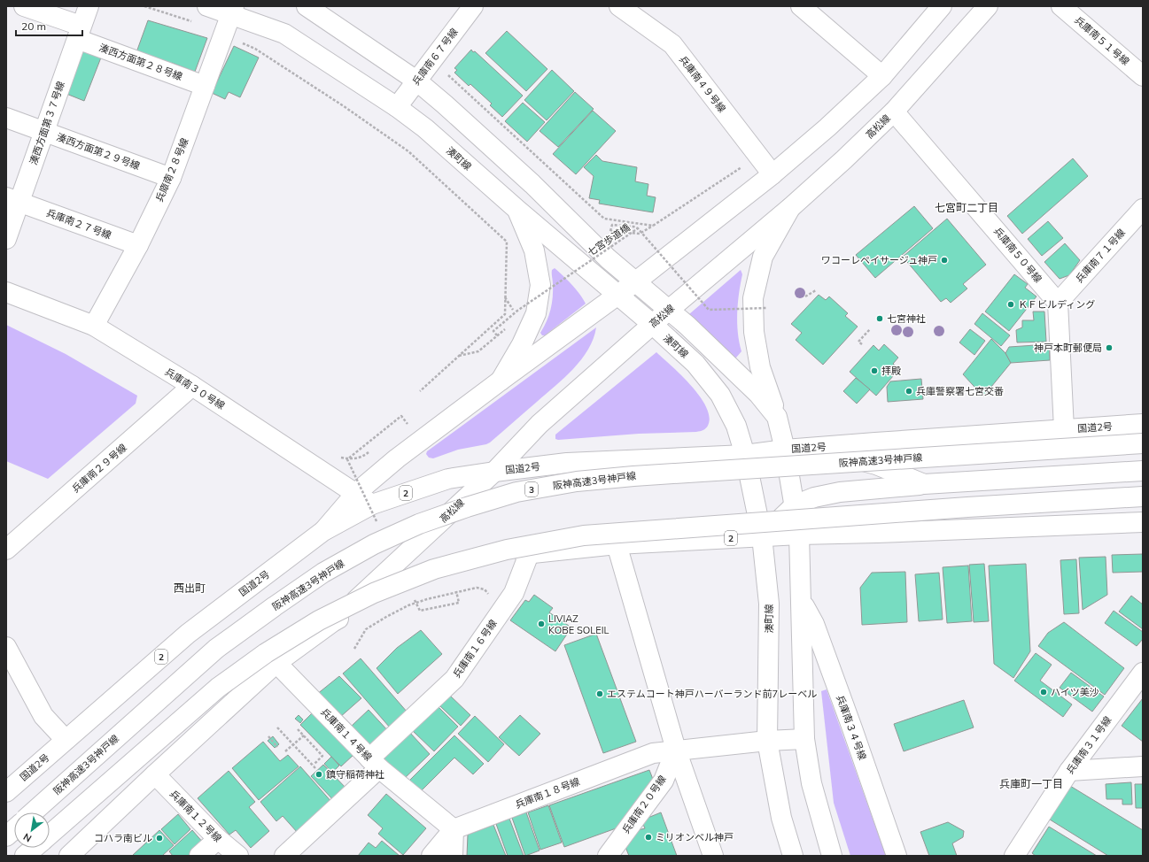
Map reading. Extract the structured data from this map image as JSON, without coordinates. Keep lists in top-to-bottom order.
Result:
{
  "streets": {
    "main road": [
      "兵庫南５１号線",
      "兵庫南６７号線",
      "湊西方面第２８号線",
      "兵庫南４９号線",
      "湊西方面第３７号線",
      "高松線",
      "湊西方面第２９号線",
      "湊町線",
      "兵庫南２８号線",
      "兵庫南２７号線",
      "兵庫南５０号線",
      "兵庫南７１号線",
      "兵庫南３０号線",
      "国道2号",
      "阪神高速3号神戸線",
      "兵庫南２９号線",
      "3",
      "2",
      "兵庫南１６号線",
      "兵庫南３４号線",
      "兵庫南１４号線",
      "兵庫南３１号線",
      "兵庫南１８号線",
      "兵庫南２０号線",
      "兵庫南１２号線"
    ],
    "path": ["七宮歩道橋"]
  },
  "crossings": [
    ["兵庫南６７号線", "湊町線"],
    ["湊西方面第２８号線", "湊西方面第３７号線"],
    ["湊西方面第２８号線", "兵庫南２８号線"],
    ["湊西方面第３７号線", "湊西方面第２９号線"],
    ["湊西方面第３７号線", "兵庫南２７号線"],
    ["高松線", "湊町線"],
    ["高松線", "兵庫南５０号線"],
    ["高松線", "国道2号"],
    ["高松線", "2"],
    ["湊西方面第２９号線", "兵庫南２８号線"],
    ["湊町線", "兵庫南２８号線"],
    ["湊町線", "国道2号"],
    ["湊町線", "2"],
    ["湊町線", "兵庫南１８号線"],
    ["兵庫南２８号線", "兵庫南２７号線"],
    ["兵庫南２８号線", "兵庫南３０号線"],
    ["兵庫南５０号線", "兵庫南７１号線"],
    ["兵庫南３０号線", "国道2号"],
    ["兵庫南３０号線", "兵庫南２９号線"],
    ["2", "兵庫南１６号線"],
    ["2", "兵庫南１４号線"],
    ["2", "兵庫南１２号線"],
    ["兵庫南１６号線", "兵庫南１４号線"],
    ["兵庫南１４号線", "兵庫南１８号線"],
    ["兵庫南１８号線", "兵庫南２０号線"]
  ],
  "districts": ["七宮町二丁目", "西出町", "兵庫町一丁目"],
  "places": [
    "ワコーレペイサージュ神戸",
    "ＫＦビルディング",
    "七宮神社",
    "神戸本町郵便局",
    "拝殿",
    "兵庫警察署七宮交番",
    "LIVIAZ KOBE SOLEIL",
    "ハイツ美沙",
    "エステムコート神戸ハーバーランド前7レーベル",
    "鎮守稲荷神社",
    "ミリオンベル神戸",
    "コハラ南ビル"
  ],
  "scale_bar": "20 m",
  "north": "bottom left"
}
